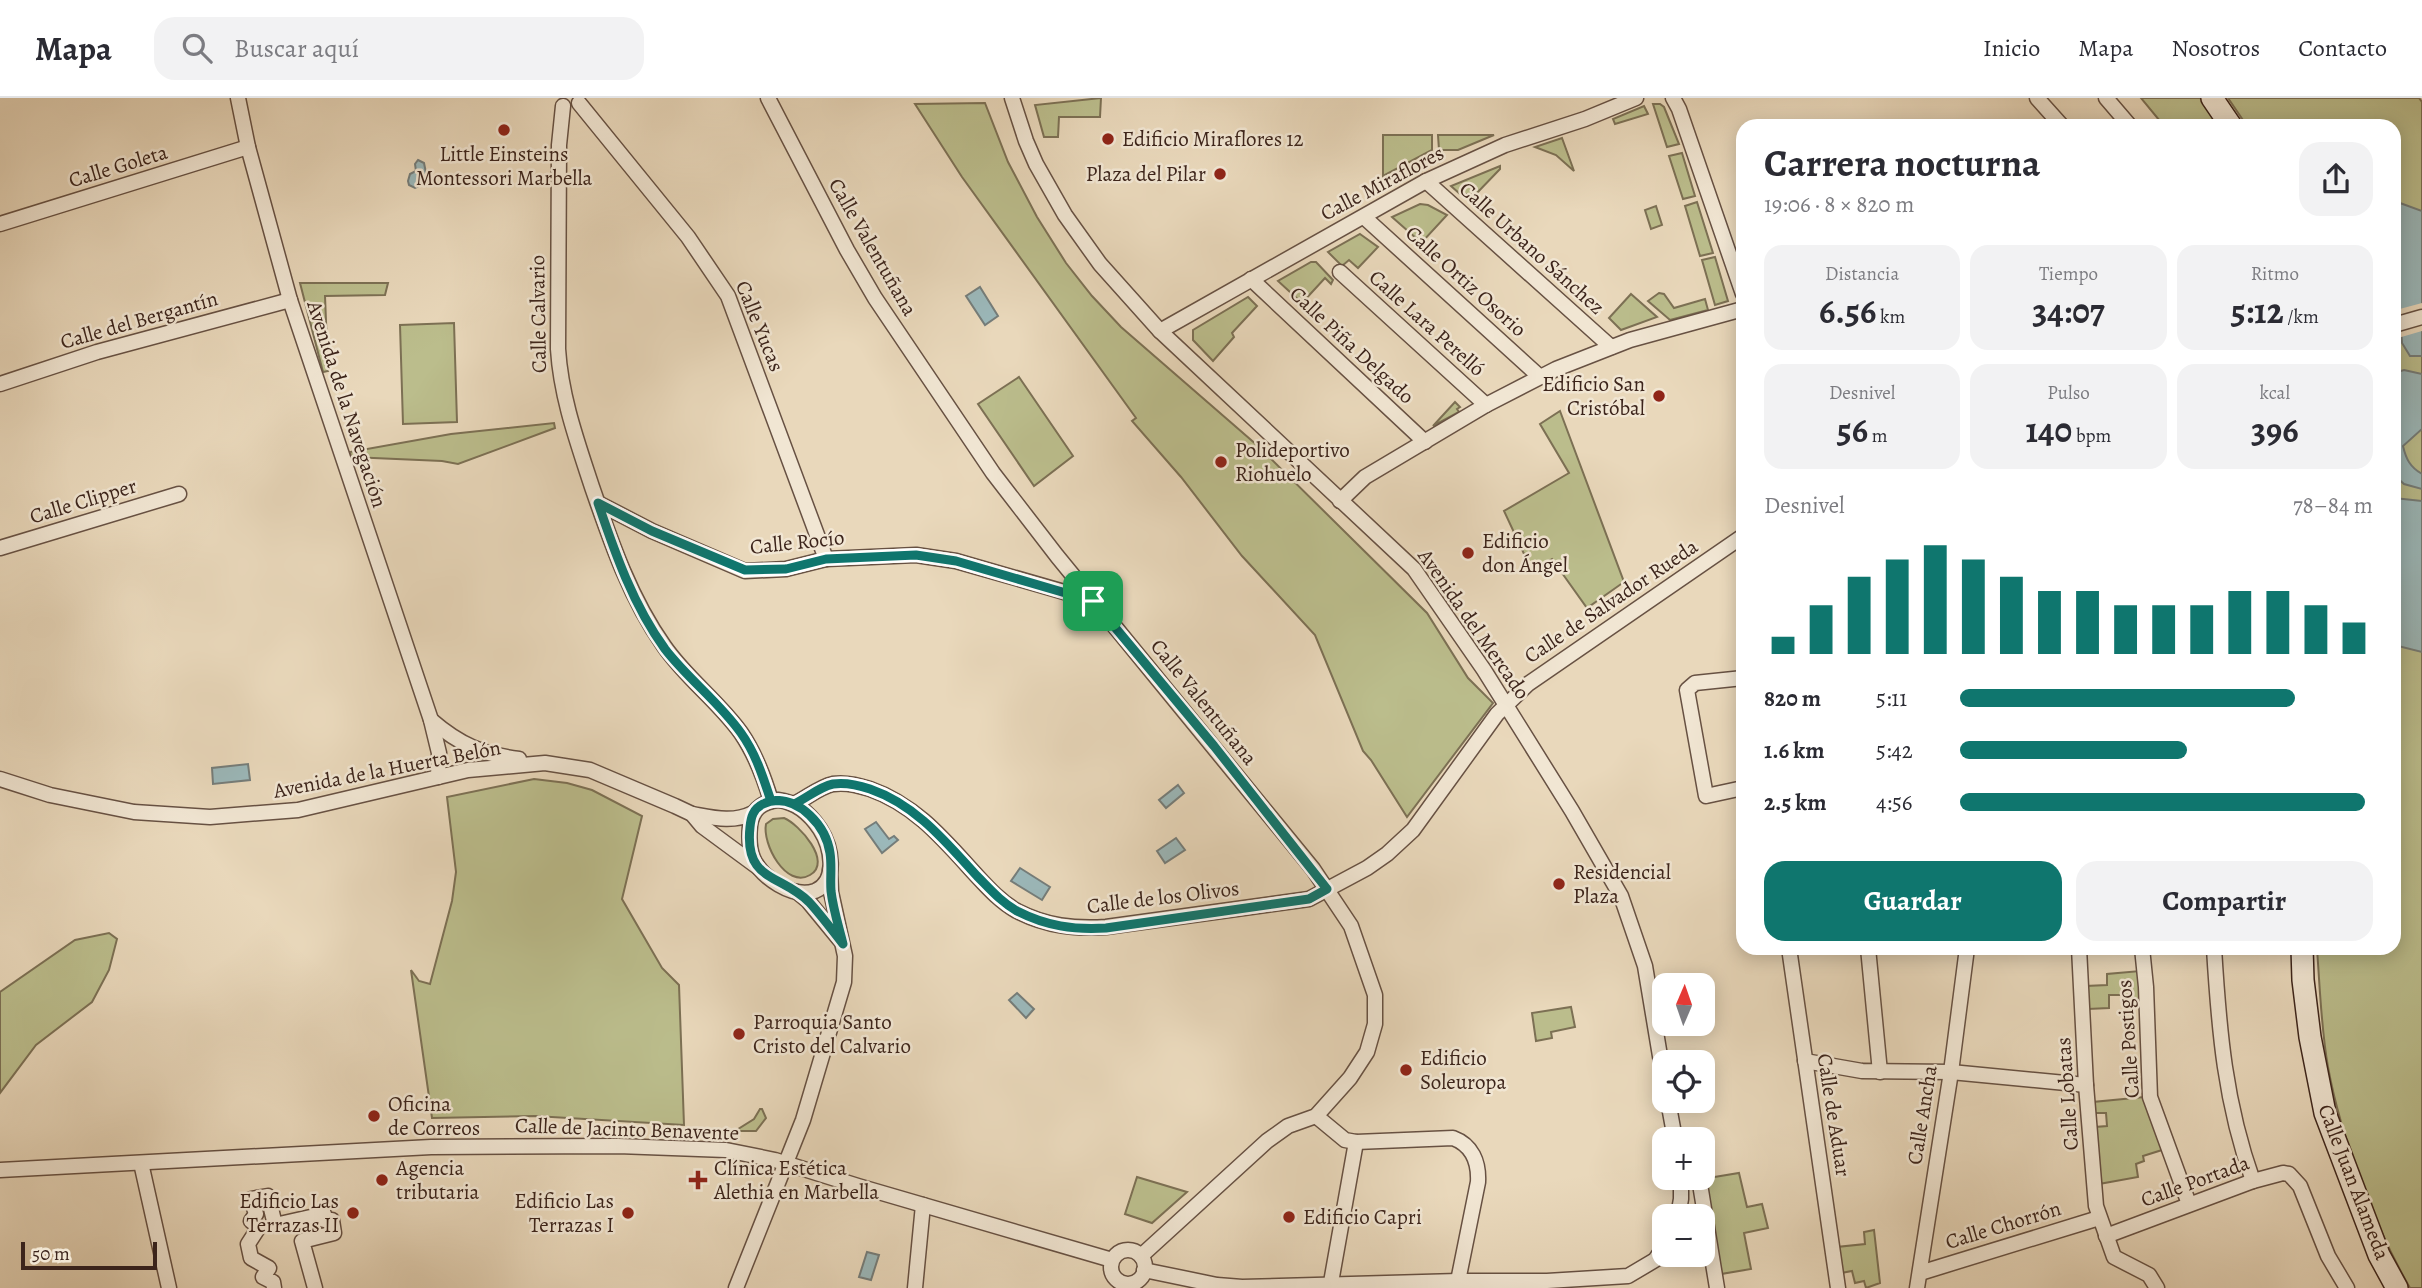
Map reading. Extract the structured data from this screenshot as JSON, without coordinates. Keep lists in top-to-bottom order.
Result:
{
  "streets": {
    "street": [
      "Calle Goleta",
      "Calle Miraflores",
      "Calle Valentuñana",
      "Calle Urbano Sánchez",
      "Calle Ortiz Osorio",
      "Calle Calvario",
      "Calle del Bergantín",
      "Calle Lara Perelló",
      "Calle Yucas",
      "Calle Piña Delgado",
      "Avenida de la Navegación",
      "Calle Clipper",
      "Calle Rocío",
      "Calle de Salvador Rueda",
      "Avenida del Mercado",
      "Avenida de la Huerta Belón",
      "Calle de los Olivos",
      "Calle Postigos",
      "Calle Lobatas",
      "Calle de Aduar",
      "Calle Ancha",
      "Calle de Jacinto Benavente",
      "Calle Portada",
      "Calle Juan Alameda",
      "Calle Chorrón"
    ]
  },
  "crossings": [
    ["Calle Goleta", "Avenida de la Navegación"],
    ["Calle Miraflores", "Calle Urbano Sánchez"],
    ["Calle Miraflores", "Calle Ortiz Osorio"],
    ["Calle Miraflores", "Calle Piña Delgado"],
    ["Calle Miraflores", "Avenida del Mercado"],
    ["Calle Valentuñana", "Calle Rocío"],
    ["Calle Valentuñana", "Calle de los Olivos"],
    ["Calle Valentuñana", "Calle de Jacinto Benavente"],
    ["Calle Calvario", "Calle Rocío"],
    ["Calle Calvario", "Avenida de la Huerta Belón"],
    ["Calle Calvario", "Calle de los Olivos"],
    ["Calle del Bergantín", "Avenida de la Navegación"],
    ["Calle Yucas", "Calle Rocío"],
    ["Avenida de la Navegación", "Avenida de la Huerta Belón"],
    ["Calle de Salvador Rueda", "Avenida del Mercado"],
    ["Calle de Salvador Rueda", "Calle de los Olivos"],
    ["Avenida del Mercado", "Calle de los Olivos"],
    ["Avenida de la Huerta Belón", "Calle de los Olivos"],
    ["Calle Postigos", "Calle Portada"],
    ["Calle Lobatas", "Calle Portada"],
    ["Calle Lobatas", "Calle Chorrón"],
    ["Calle Ancha", "Calle Chorrón"]
  ],
  "places": {
    "other": [
      "Little Einsteins Montessori Marbella",
      "Edificio Miraflores 12",
      "Plaza del Pilar",
      "Edificio San Cristóbal",
      "Polideportivo Riohuelo",
      "Edificio don Ángel",
      "Residencial Plaza",
      "Parroquia Santo Cristo del Calvario",
      "Edificio Soleuropa",
      "Oficina de Correos",
      "Agencia tributaria",
      "Edificio Las Terrazas II",
      "Edificio Las Terrazas I",
      "Edificio Capri"
    ],
    "health": ["Clínica Estética Alethia en Marbella"]
  },
  "scale_bar": "50 m",
  "north": "top",
  "page": {
    "header": "Mapa",
    "search": "Buscar aquí",
    "nav": [
      "Inicio",
      "Mapa",
      "Nosotros",
      "Contacto"
    ],
    "heading": ["Carrera nocturna", "19:06 · 8 × 820 m"],
    "stats": [
      ["Distancia", "6.56 km"],
      ["Tiempo", "34:07"],
      ["Ritmo", "5:12 /km"],
      ["Desnivel", "56 m"],
      ["Pulso", "140 bpm"],
      ["kcal", "396"]
    ],
    "chart": ["Desnivel", "78–84 m"],
    "list": [
      {
        "name": "820 m",
        "note": "5:11"
      },
      {
        "name": "1.6 km",
        "note": "5:42"
      },
      {
        "name": "2.5 km",
        "note": "4:56"
      }
    ],
    "buttons": ["Guardar", "Compartir"],
    "map_buttons": ["+", "−"],
    "scale": "50 m"
  }
}
